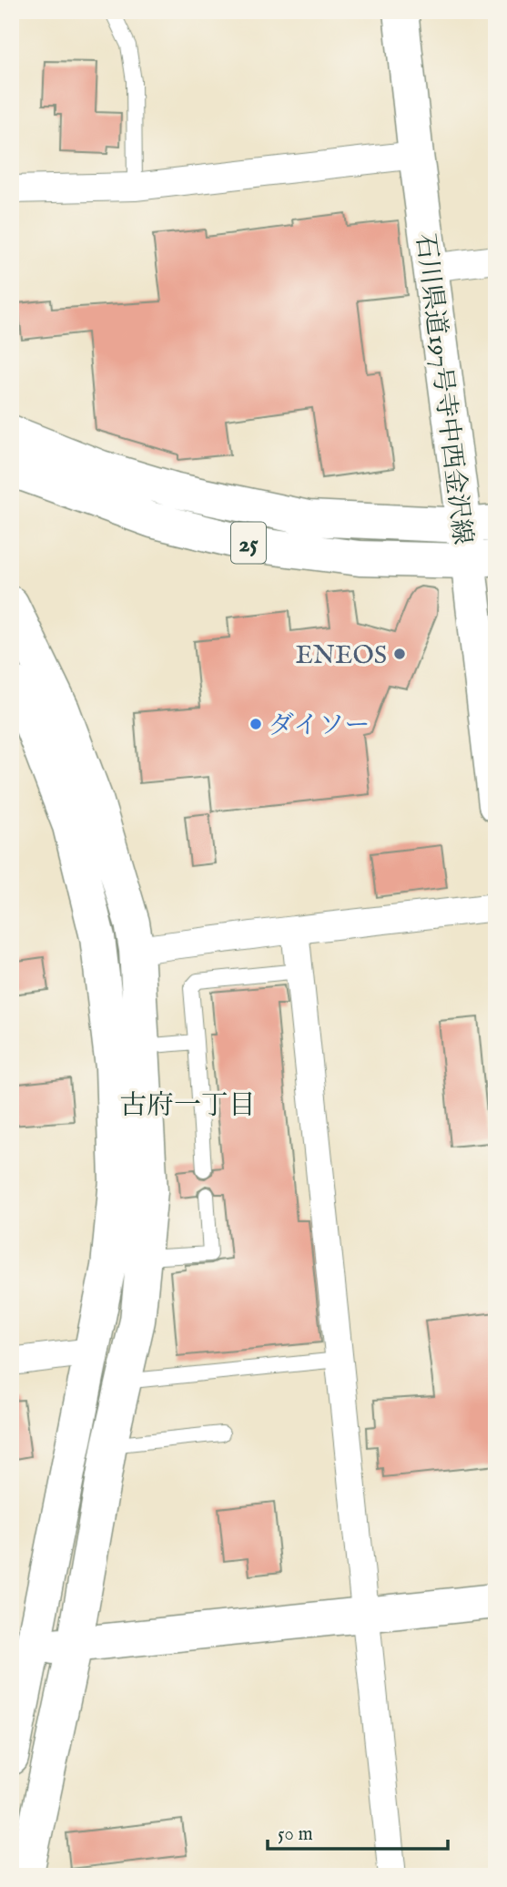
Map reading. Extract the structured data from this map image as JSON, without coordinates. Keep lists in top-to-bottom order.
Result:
{
  "streets": {
    "street": ["石川県道197号寺中西金沢線", "25"]
  },
  "crossings": [
    ["石川県道197号寺中西金沢線", "25"]
  ],
  "districts": ["古府一丁目"],
  "places": ["ENEOS", "ダイソー"],
  "scale_bar": "50 m"
}
